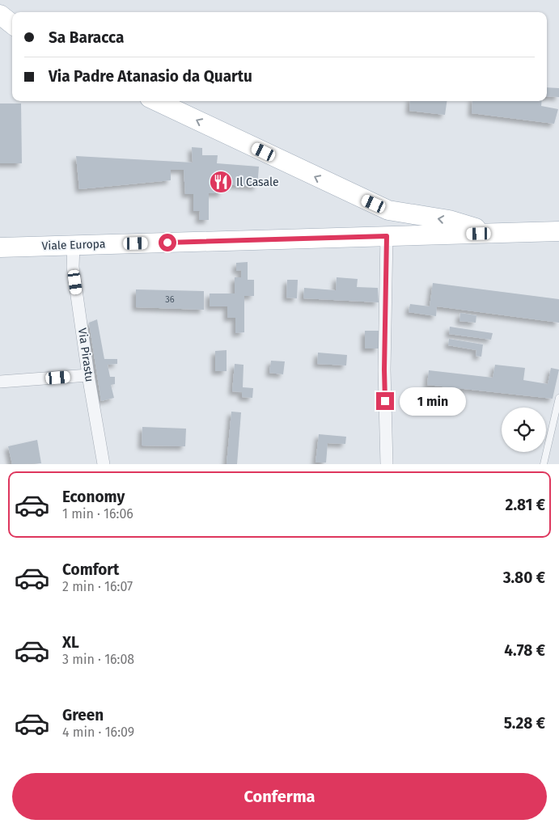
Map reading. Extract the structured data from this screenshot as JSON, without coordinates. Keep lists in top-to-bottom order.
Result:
{
  "streets": {
    "main road": ["Viale Europa"],
    "street": ["Via Pirastu"]
  },
  "crossings": [
    ["Viale Europa", "Via Pirastu"]
  ],
  "places": {
    "restaurant": ["Il Casale"]
  },
  "house_numbers": ["36"],
  "page": {
    "banner": ["Sa Baracca", "Via Padre Atanasio da Quartu"],
    "bubble": "1 min",
    "list": [
      {
        "name": "Economy",
        "note": "1 min · 16:06",
        "value": "2.81 €"
      },
      {
        "name": "Comfort",
        "note": "2 min · 16:07",
        "value": "3.80 €"
      },
      {
        "name": "XL",
        "note": "3 min · 16:08",
        "value": "4.78 €"
      },
      {
        "name": "Green",
        "note": "4 min · 16:09",
        "value": "5.28 €"
      }
    ],
    "buttons": "Conferma"
  }
}
